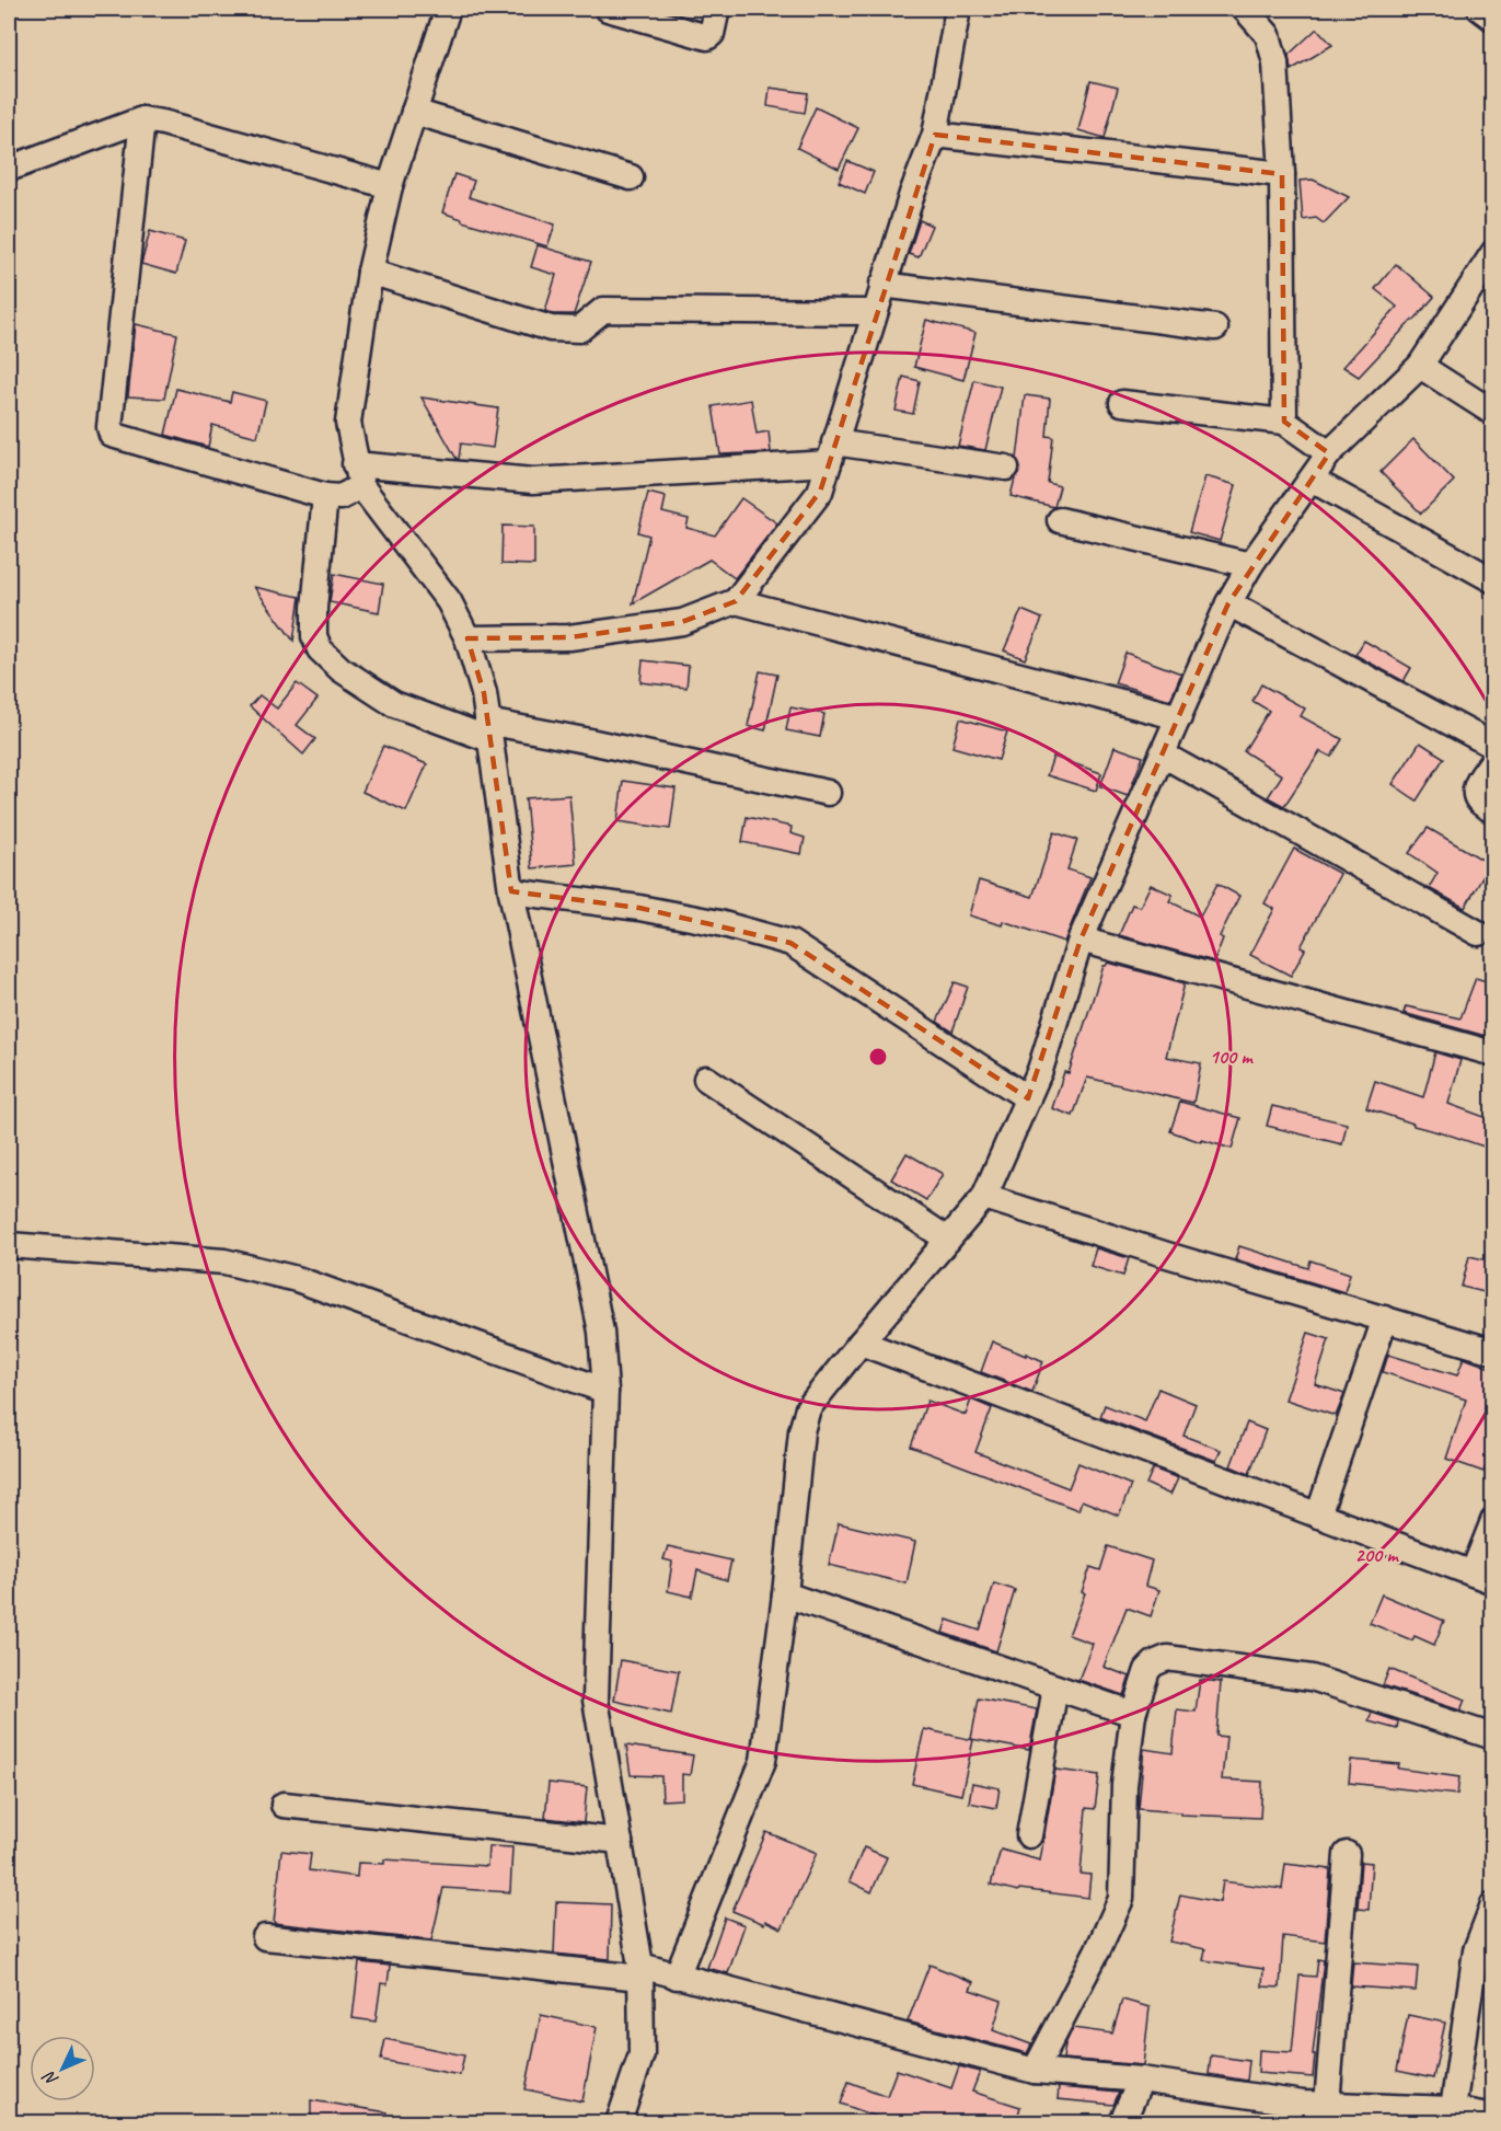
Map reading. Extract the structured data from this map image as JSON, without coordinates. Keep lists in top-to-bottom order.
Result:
{
  "north": "bottom left",
  "rings": ["100 m", "200 m"]
}
